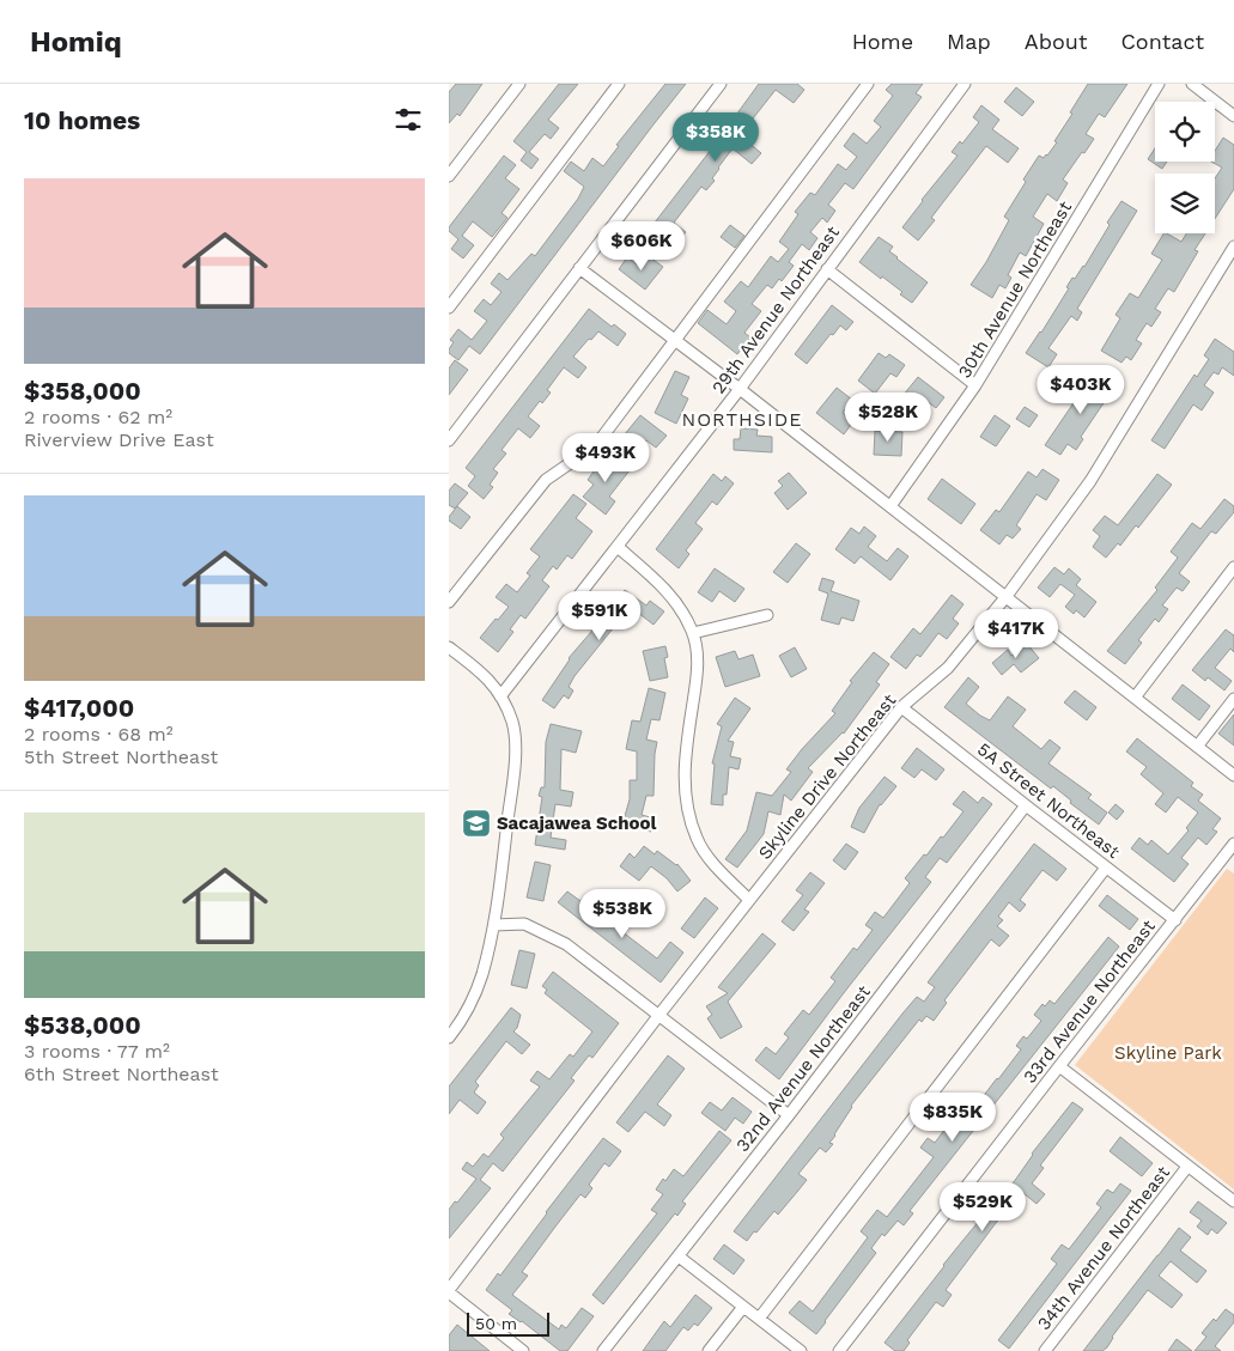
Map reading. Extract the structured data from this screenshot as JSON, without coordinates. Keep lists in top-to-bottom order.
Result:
{
  "streets": {
    "street": [
      "30th Avenue Northeast",
      "29th Avenue Northeast",
      "Skyline Drive Northeast",
      "5A Street Northeast",
      "33rd Avenue Northeast",
      "32nd Avenue Northeast",
      "34th Avenue Northeast"
    ]
  },
  "crossings": [
    ["Skyline Drive Northeast", "5A Street Northeast"],
    ["5A Street Northeast", "33rd Avenue Northeast"],
    ["5A Street Northeast", "32nd Avenue Northeast"]
  ],
  "districts": ["NORTHSIDE"],
  "parks": ["Skyline Park"],
  "places": {
    "school or university": ["Sacajawea School"]
  },
  "scale_bar": "50 m",
  "page": {
    "header": "Homiq",
    "nav": [
      "Home",
      "Map",
      "About",
      "Contact"
    ],
    "heading": "10 homes",
    "price": [
      "$358K",
      "$606K",
      "$403K",
      "$528K",
      "$493K",
      "$591K",
      "$417K",
      "$538K",
      "$835K",
      "$529K"
    ],
    "list": [
      {
        "name": "$358,000",
        "note": "2 rooms · 62 m² · Riverview Drive East"
      },
      {
        "name": "$417,000",
        "note": "2 rooms · 68 m² · 5th Street Northeast"
      },
      {
        "name": "$538,000",
        "note": "3 rooms · 77 m² · 6th Street Northeast"
      }
    ],
    "scale": "50 m"
  }
}
